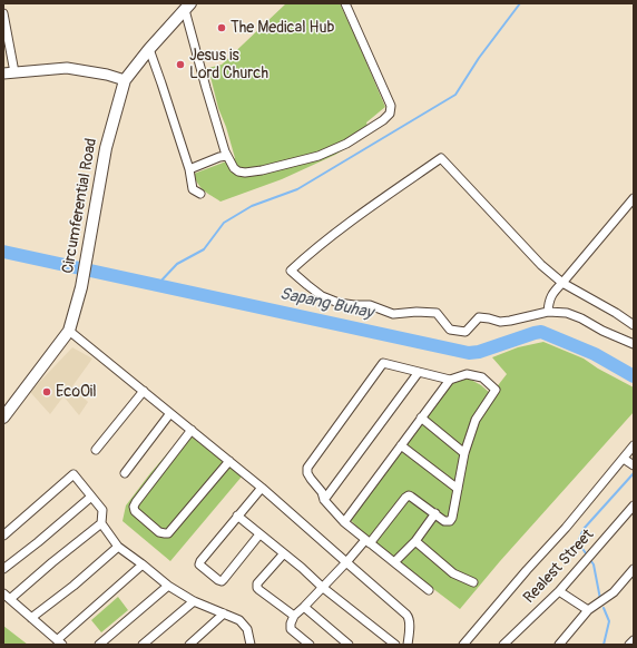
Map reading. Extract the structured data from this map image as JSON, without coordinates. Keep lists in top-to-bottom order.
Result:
{
  "streets": {
    "main road": ["Circumferential Road"],
    "street": ["Realest Street"]
  },
  "water": ["Sapang Buhay"],
  "places": ["The Medical Hub", "Jesus is Lord Church", "EcoOil"]
}
